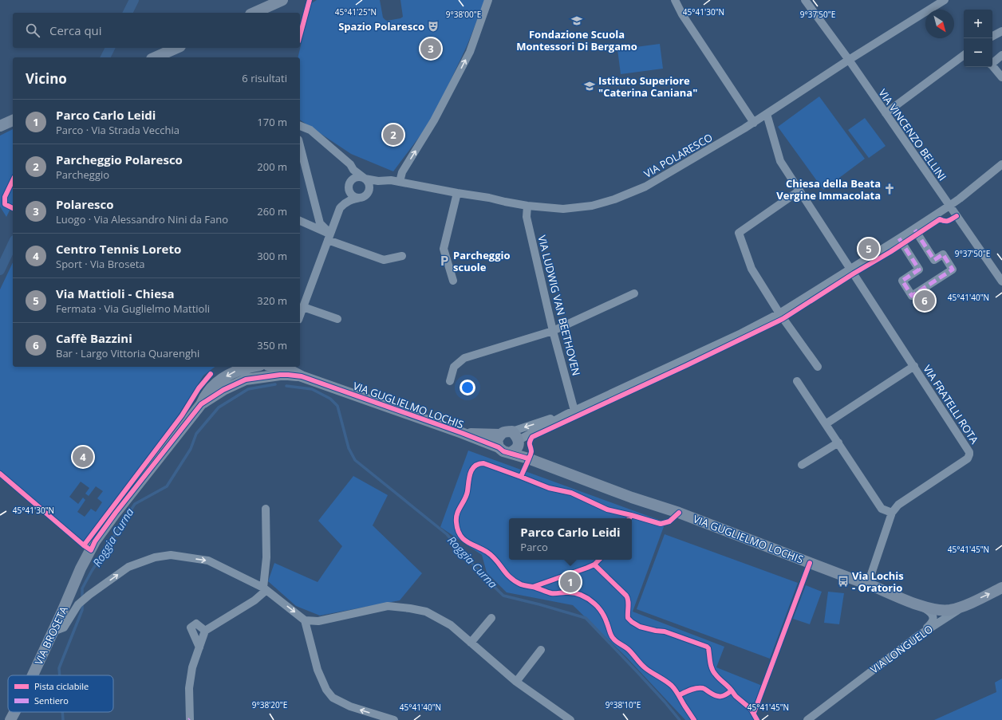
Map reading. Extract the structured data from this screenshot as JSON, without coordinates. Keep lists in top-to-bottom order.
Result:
{
  "streets": {
    "street": [
      "VIA VINCENZO BELLINI",
      "VIA POLARESCO",
      "VIA LUDWIG VAN BEETHOVEN",
      "VIA FRATELLI ROTA",
      "VIA GUGLIELMO LOCHIS",
      "VIA BROSETA",
      "VIA LONGUELO"
    ]
  },
  "crossings": [
    ["VIA VINCENZO BELLINI", "VIA POLARESCO"],
    ["VIA POLARESCO", "VIA LUDWIG VAN BEETHOVEN"],
    ["VIA POLARESCO", "VIA FRATELLI ROTA"],
    ["VIA FRATELLI ROTA", "VIA GUGLIELMO LOCHIS"],
    ["VIA GUGLIELMO LOCHIS", "VIA BROSETA"],
    ["VIA GUGLIELMO LOCHIS", "VIA LONGUELO"]
  ],
  "water": ["Roggia Curna"],
  "places": {
    "school or university": ["Fondazione Scuola Montessori Di Bergamo", "Istituto Superiore \"Caterina Caniana\""],
    "theatre": ["Spazio Polaresco"],
    "church": ["Chiesa della Beata Vergine Immacolata"],
    "parking": ["Parcheggio scuole"],
    "bus stop": ["Via Lochis - Oratorio"]
  },
  "legend": ["Pista ciclabile", "Sentiero"],
  "north": "bottom right",
  "page": {
    "map_buttons": ["+", "−"],
    "search": "Cerca qui",
    "pins": [
      "3",
      "2",
      "5",
      "6",
      "4",
      "1"
    ],
    "heading": ["Vicino", "6 risultati"],
    "list": [
      {
        "mark": "1",
        "name": "Parco Carlo Leidi",
        "note": "Parco · Via Strada Vecchia",
        "value": "170 m"
      },
      {
        "mark": "2",
        "name": "Parcheggio Polaresco",
        "note": "Parcheggio",
        "value": "200 m"
      },
      {
        "mark": "3",
        "name": "Polaresco",
        "note": "Luogo · Via Alessandro Nini da Fano",
        "value": "260 m"
      },
      {
        "mark": "4",
        "name": "Centro Tennis Loreto",
        "note": "Sport · Via Broseta",
        "value": "300 m"
      },
      {
        "mark": "5",
        "name": "Via Mattioli - Chiesa",
        "note": "Fermata · Via Guglielmo Mattioli",
        "value": "320 m"
      },
      {
        "mark": "6",
        "name": "Caffè Bazzini",
        "note": "Bar · Largo Vittoria Quarenghi",
        "value": "350 m"
      }
    ],
    "popup": ["Parco Carlo Leidi", "Parco"]
  },
  "coordinates": [
    "45°41'25\"N",
    "45°41'30\"N",
    "9°38'00\"E",
    "9°37'50\"E",
    "45°41'40\"N",
    "45°41'45\"N",
    "9°38'20\"E",
    "9°38'10\"E"
  ]
}
